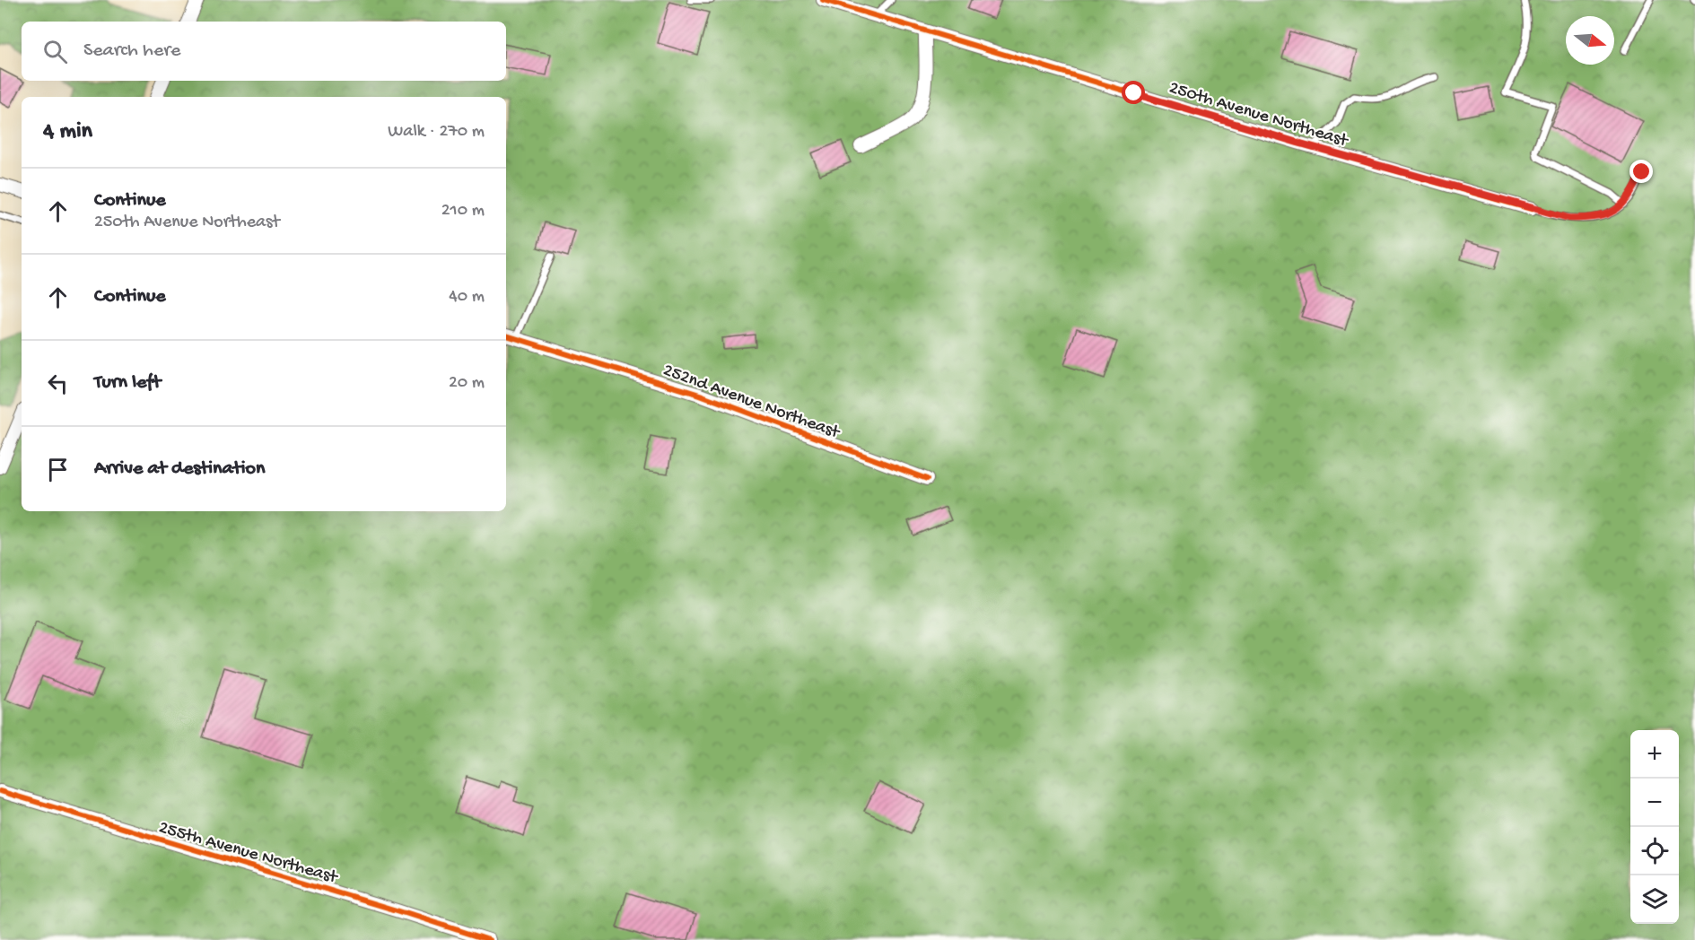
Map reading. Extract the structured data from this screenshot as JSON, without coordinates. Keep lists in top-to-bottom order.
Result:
{
  "streets": {
    "street": ["250th Avenue Northeast", "252nd Avenue Northeast", "255th Avenue Northeast"]
  },
  "north": "right",
  "page": {
    "search": "Search here",
    "heading": ["4 min", "Walk · 270 m"],
    "list": [
      ["Continue", "250th Avenue Northeast", "210 m"],
      ["Continue", "40 m"],
      ["Turn left", "20 m"],
      "Arrive at destination"
    ],
    "map_buttons": ["+", "−"]
  }
}
